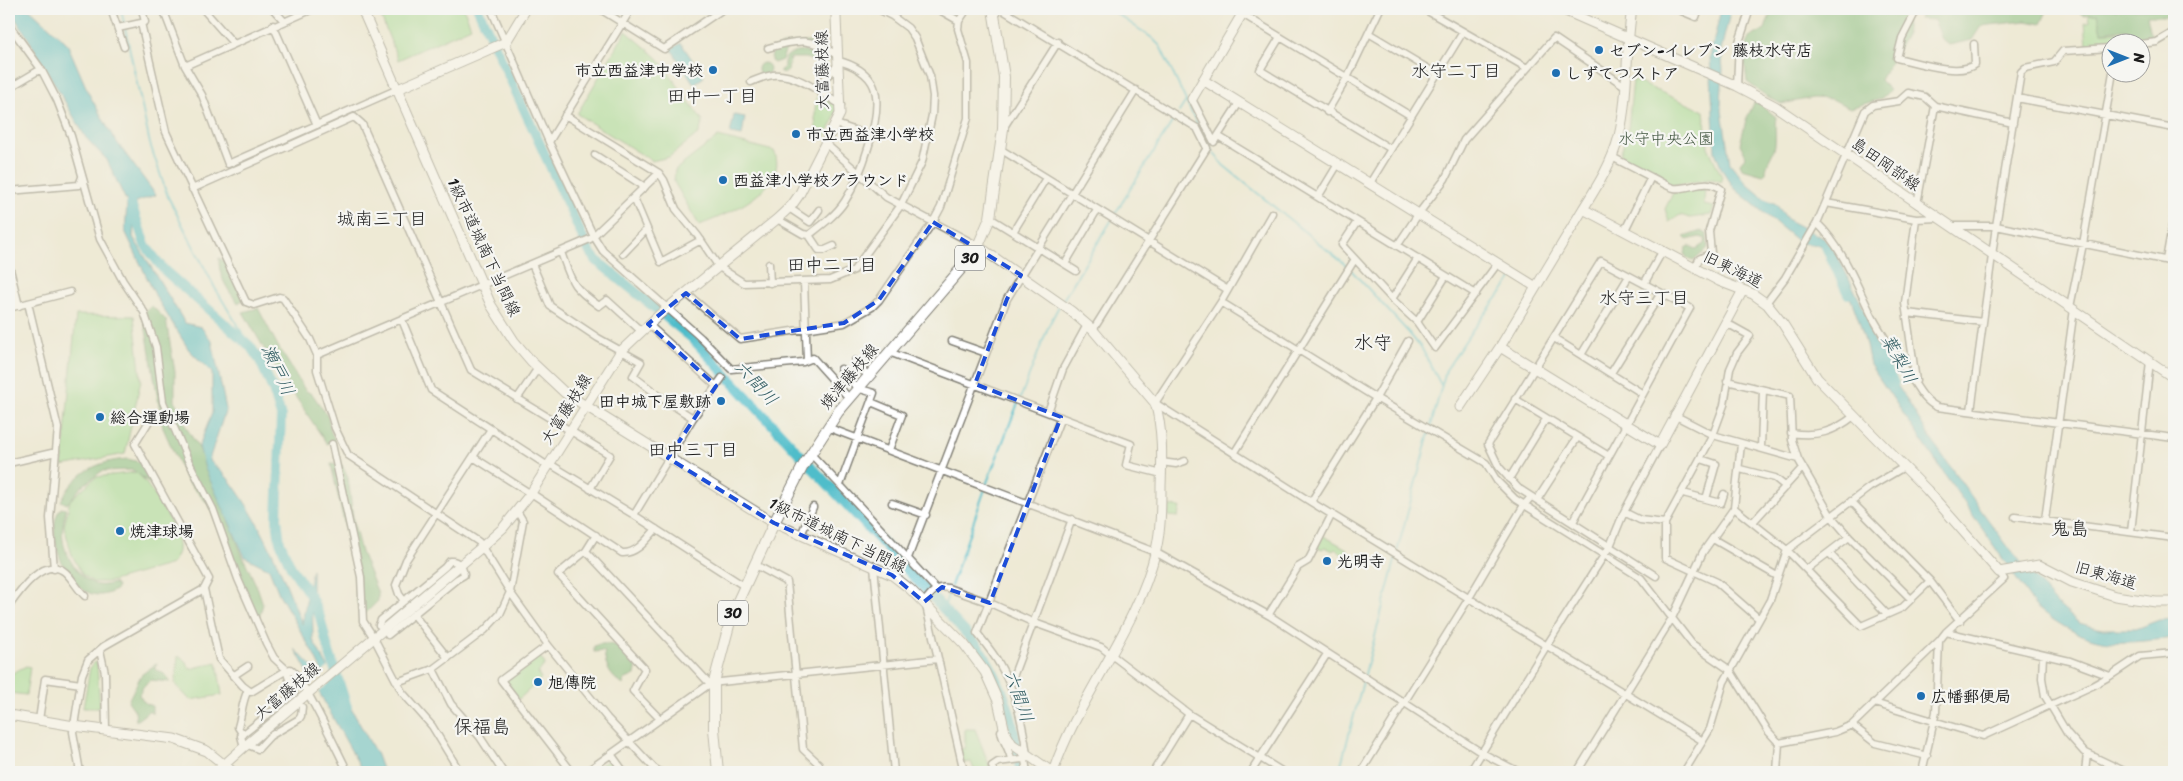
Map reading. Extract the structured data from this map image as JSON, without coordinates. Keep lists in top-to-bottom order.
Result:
{
  "streets": {
    "main road": ["30", "焼津藤枝線"],
    "street": [
      "大富藤枝線",
      "島田岡部線",
      "1級市道城南下当間線",
      "旧東海道"
    ]
  },
  "crossings": [
    ["大富藤枝線", "1級市道城南下当間線"],
    ["1級市道城南下当間線", "焼津藤枝線"]
  ],
  "districts": [
    "水守二丁目",
    "田中一丁目",
    "城南三丁目",
    "田中二丁目",
    "水守三丁目",
    "水守",
    "田中三丁目",
    "鬼島",
    "保福島"
  ],
  "water": ["葉梨川", "瀬戸川", "六間川"],
  "parks": ["水守中央公園"],
  "places": [
    "セブン-イレブン 藤枝水守店",
    "市立西益津中学校",
    "しずてつストア",
    "市立西益津小学校",
    "西益津小学校グラウンド",
    "田中城下屋敷跡",
    "総合運動場",
    "焼津球場",
    "光明寺",
    "旭傳院",
    "広幡郵便局"
  ],
  "north": "right"
}
